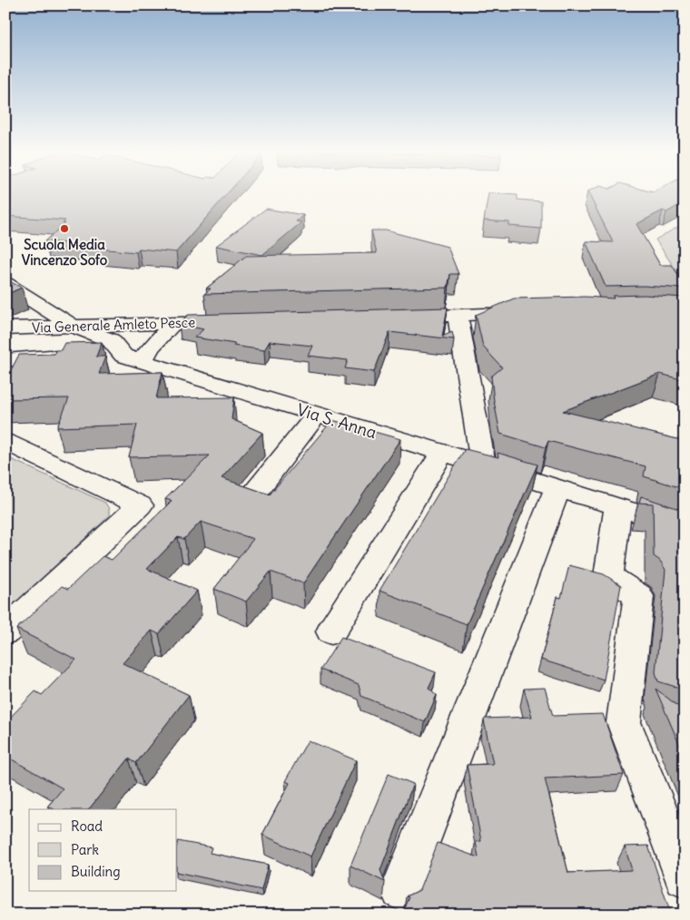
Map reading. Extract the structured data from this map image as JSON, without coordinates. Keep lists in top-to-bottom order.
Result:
{
  "streets": {
    "street": ["Via Generale Amleto Pesce", "Via S. Anna"]
  },
  "crossings": [
    ["Via Generale Amleto Pesce", "Via S. Anna"]
  ],
  "places": ["Scuola Media Vincenzo Sofo"],
  "legend": ["Road", "Park", "Building"]
}
